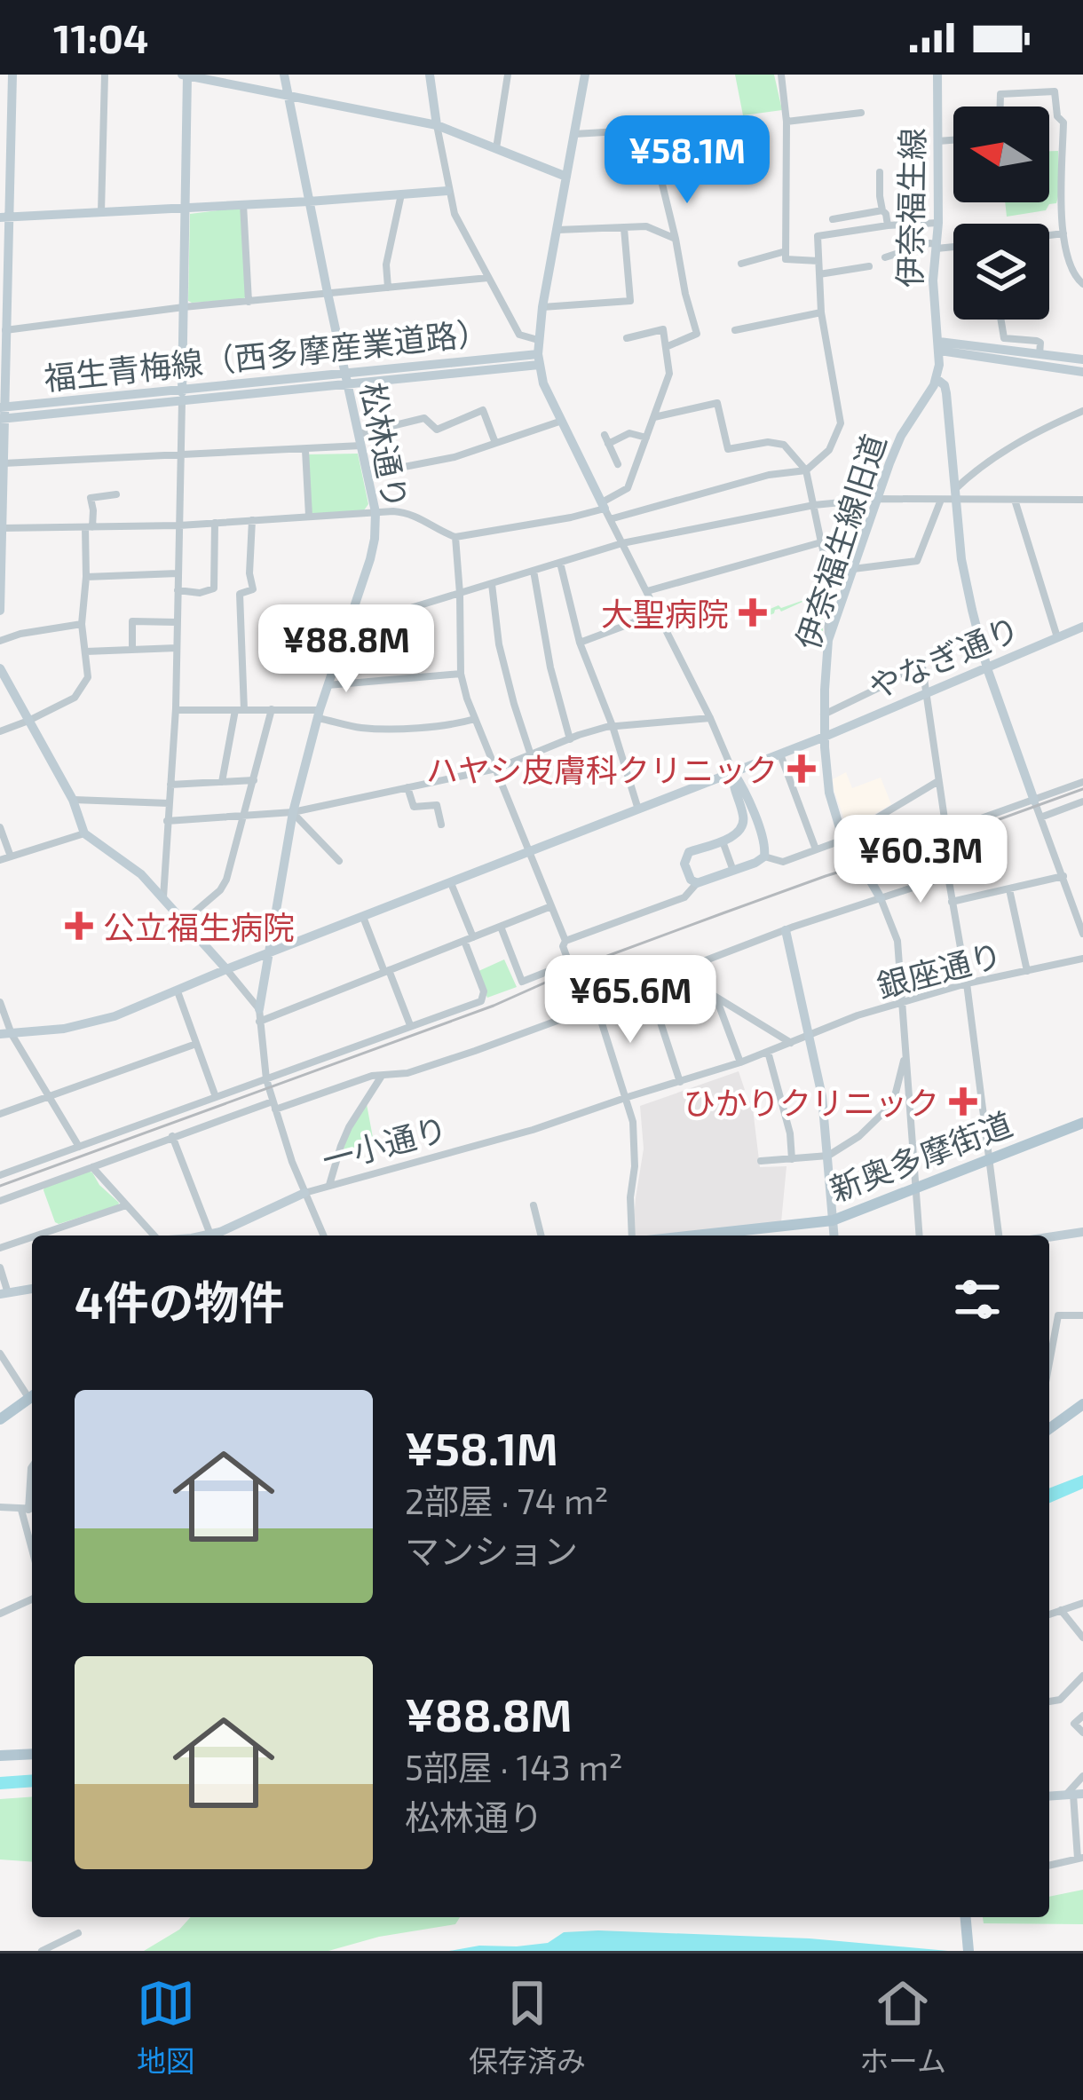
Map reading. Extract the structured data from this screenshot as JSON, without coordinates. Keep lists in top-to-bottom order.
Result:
{
  "streets": {
    "main road": ["新奥多摩街道"],
    "street": [
      "伊奈福生線",
      "福生青梅線（西多摩産業道路）",
      "松林通り",
      "伊奈福生線旧道",
      "やなぎ通り",
      "銀座通り",
      "一小通り"
    ]
  },
  "crossings": [
    ["伊奈福生線", "伊奈福生線旧道"],
    ["福生青梅線（西多摩産業道路）", "松林通り"],
    ["松林通り", "やなぎ通り"],
    ["伊奈福生線旧道", "やなぎ通り"],
    ["銀座通り", "一小通り"]
  ],
  "places": {
    "health": [
      "大聖病院",
      "ハヤシ皮膚科クリニック",
      "公立福生病院",
      "ひかりクリニック"
    ]
  },
  "north": "left",
  "page": {
    "status": "11:04",
    "price": [
      "¥58.1M",
      "¥88.8M",
      "¥60.3M",
      "¥65.6M"
    ],
    "heading": "4件の物件",
    "list": [
      {
        "name": "¥58.1M",
        "note": "2部屋 · 74 m² · マンション"
      },
      {
        "name": "¥88.8M",
        "note": "5部屋 · 143 m² · 松林通り"
      }
    ],
    "tabs": ["地図", "保存済み", "ホーム"]
  }
}
